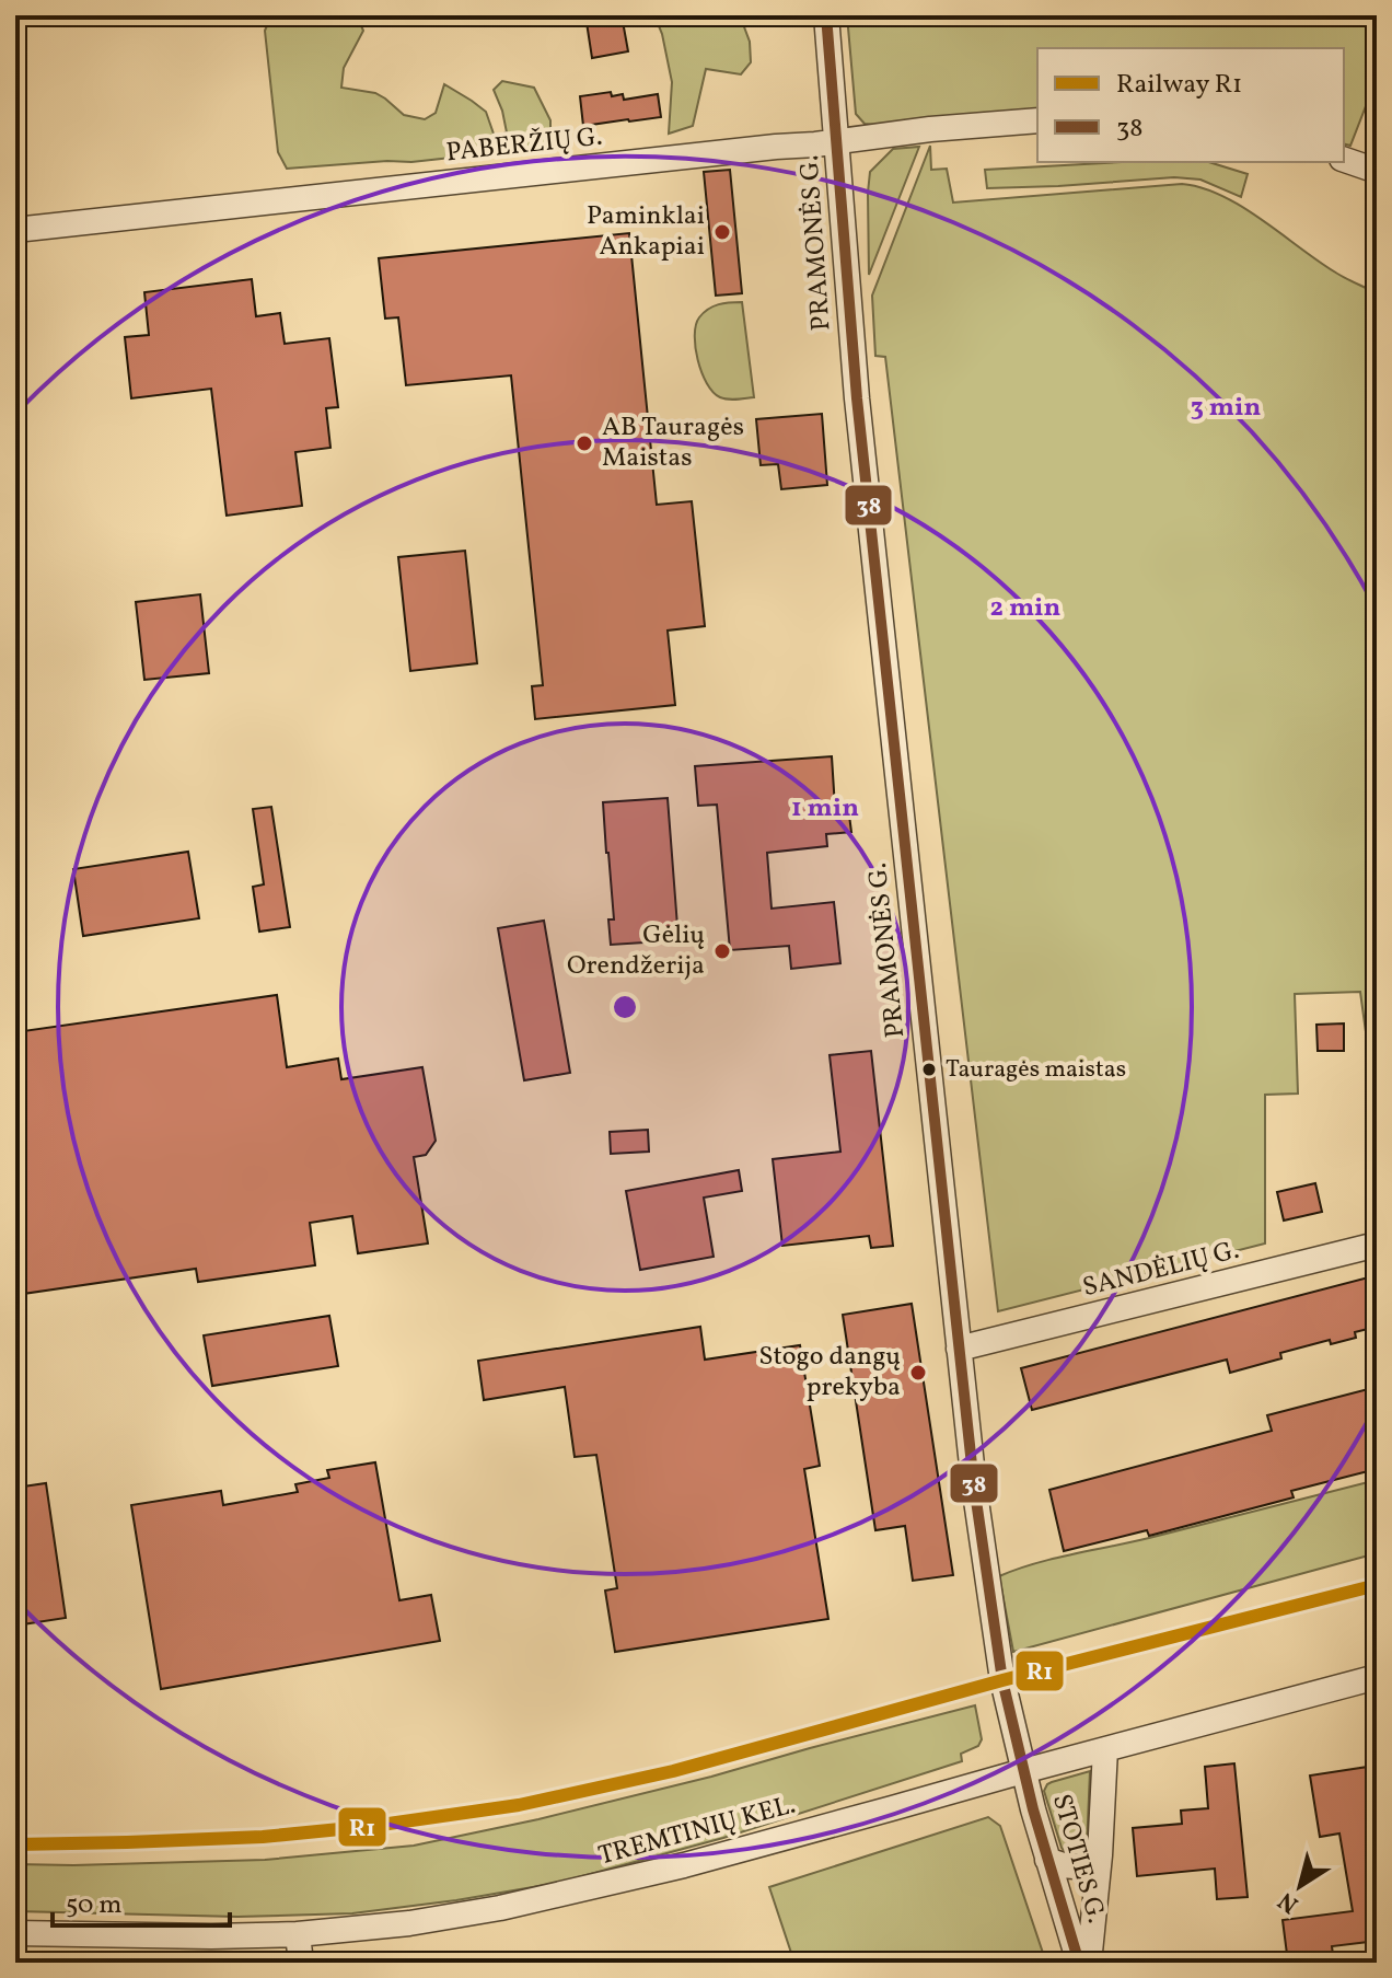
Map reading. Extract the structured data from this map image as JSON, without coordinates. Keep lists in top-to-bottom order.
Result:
{
  "streets": {
    "street": [
      "PABERŽIŲ G.",
      "PRAMONĖS G.",
      "SANDĖLIŲ G.",
      "TREMTINIŲ KEL.",
      "STOTIES G."
    ]
  },
  "crossings": [
    ["PABERŽIŲ G.", "PRAMONĖS G."],
    ["PRAMONĖS G.", "SANDĖLIŲ G."],
    ["PRAMONĖS G.", "TREMTINIŲ KEL."],
    ["PRAMONĖS G.", "STOTIES G."],
    ["TREMTINIŲ KEL.", "STOTIES G."]
  ],
  "places": [
    "Paminklai Ankapiai",
    "AB Tauragės Maistas",
    "Gėlių Orendžerija",
    "Tauragės maistas",
    "Stogo dangų prekyba"
  ],
  "lines": ["transit line 38", "rail line R1"],
  "legend": ["Railway R1", "38"],
  "scale_bar": "50 m",
  "north": "bottom left",
  "rings": ["3 min", "2 min", "1 min"]
}
